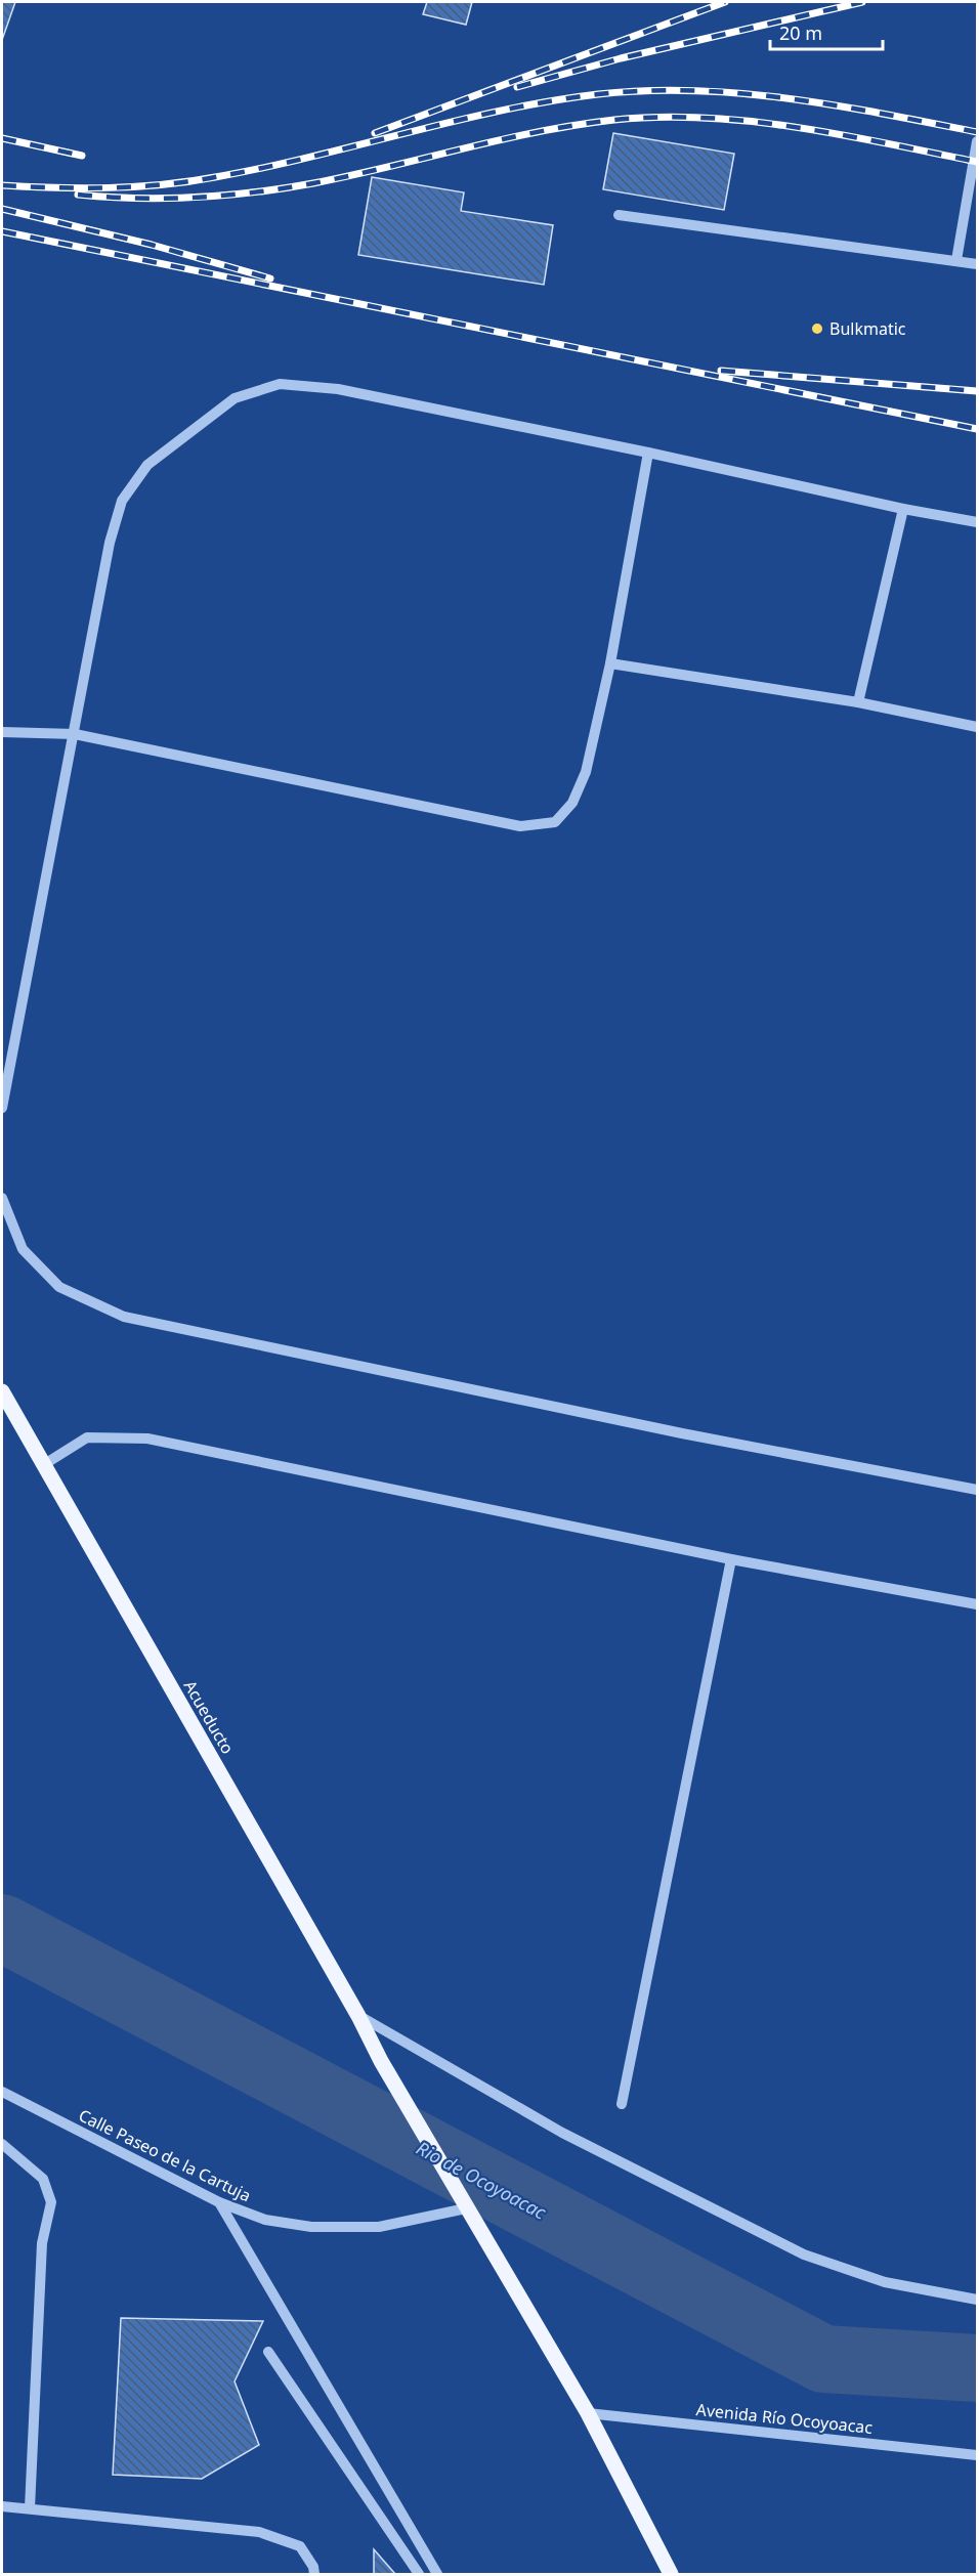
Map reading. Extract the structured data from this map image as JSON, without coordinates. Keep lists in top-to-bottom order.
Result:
{
  "streets": {
    "main road": ["Acueducto"],
    "street": ["Calle Paseo de la Cartuja", "Avenida Río Ocoyoacac"]
  },
  "crossings": [
    ["Acueducto", "Calle Paseo de la Cartuja"],
    ["Acueducto", "Avenida Río Ocoyoacac"]
  ],
  "water": ["Rio de Ocoyoacac"],
  "places": ["Bulkmatic"],
  "scale_bar": "20 m"
}
